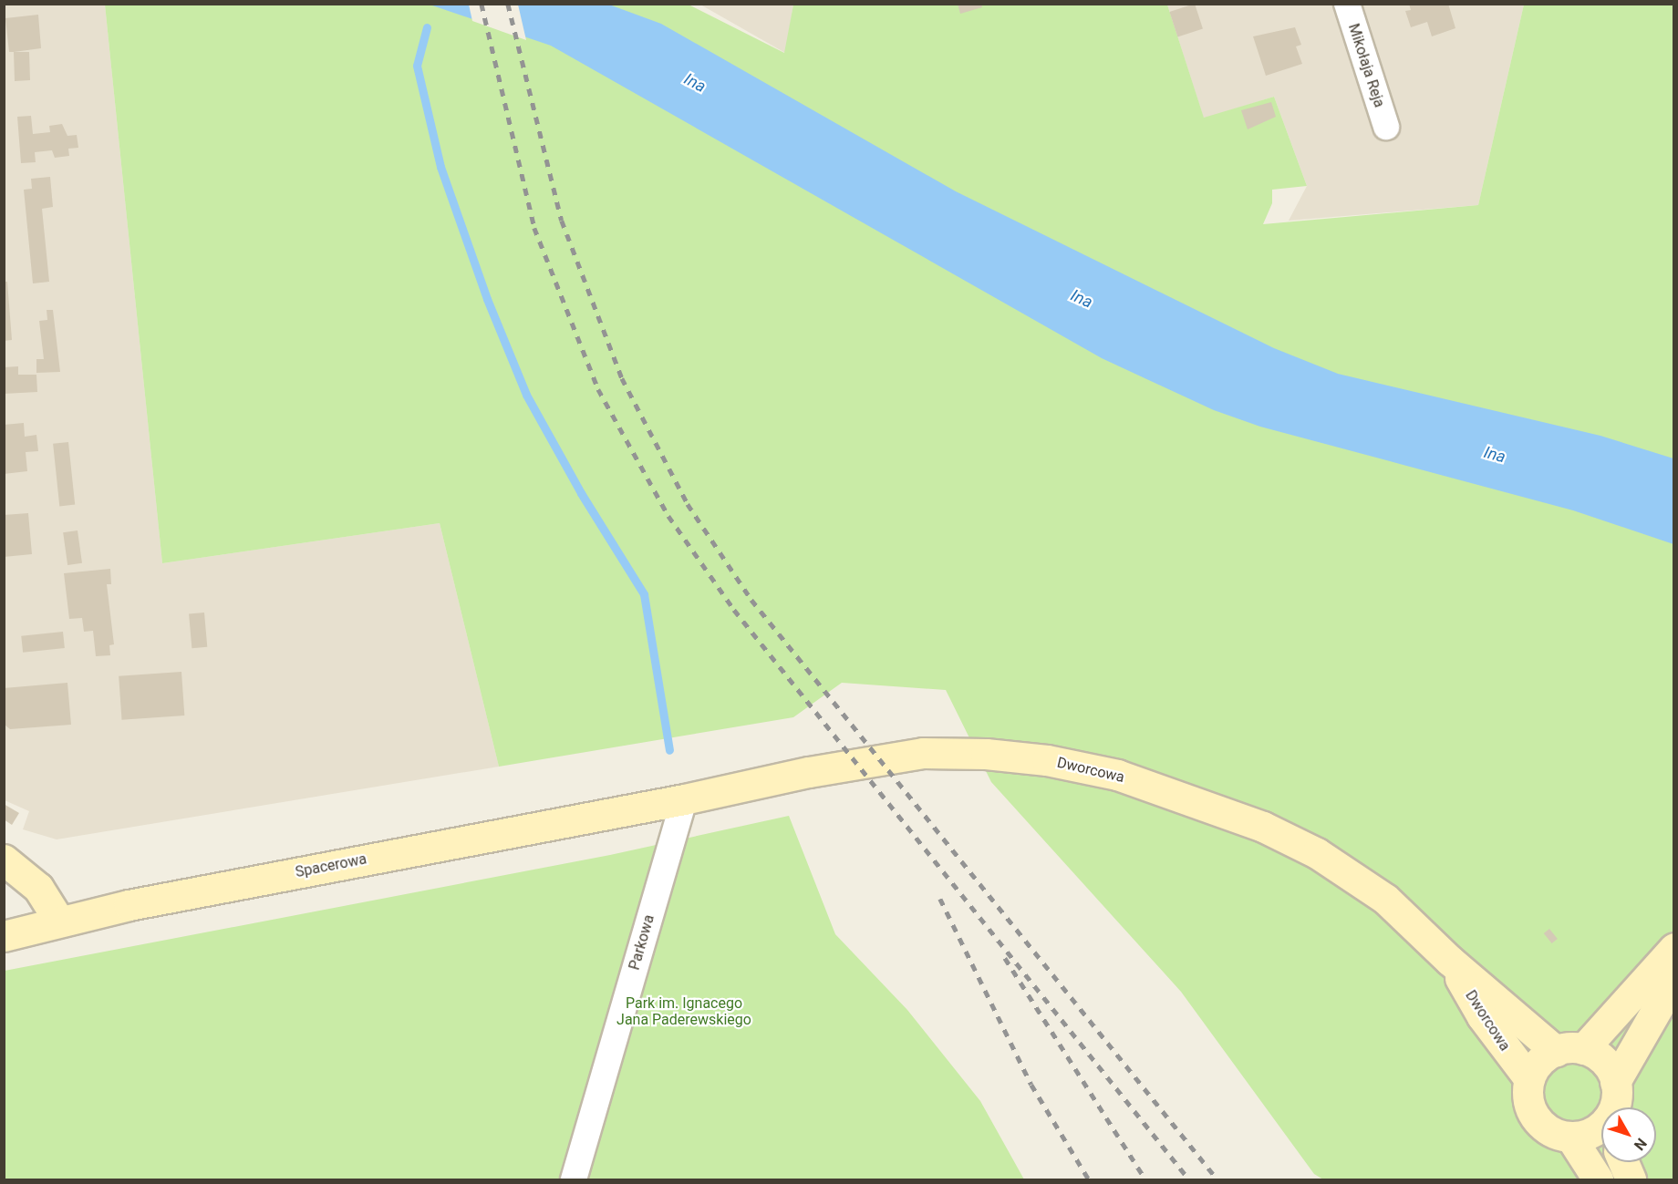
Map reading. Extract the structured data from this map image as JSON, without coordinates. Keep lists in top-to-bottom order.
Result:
{
  "streets": {
    "street": [
      "Mikołaja Reja",
      "Dworcowa",
      "Spacerowa",
      "Parkowa"
    ]
  },
  "crossings": [
    ["Dworcowa", "Spacerowa"],
    ["Dworcowa", "Parkowa"],
    ["Spacerowa", "Parkowa"]
  ],
  "water": ["Ina"],
  "parks": ["Park im. Ignacego Jana Paderewskiego"],
  "north": "bottom right"
}
